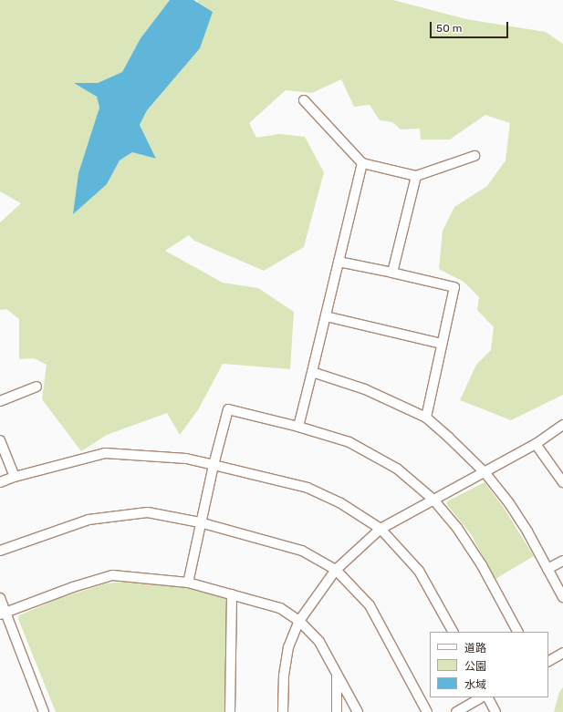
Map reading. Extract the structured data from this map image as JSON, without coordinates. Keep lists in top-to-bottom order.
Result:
{
  "legend": ["道路", "公園", "水域"],
  "scale_bar": "50 m"
}
